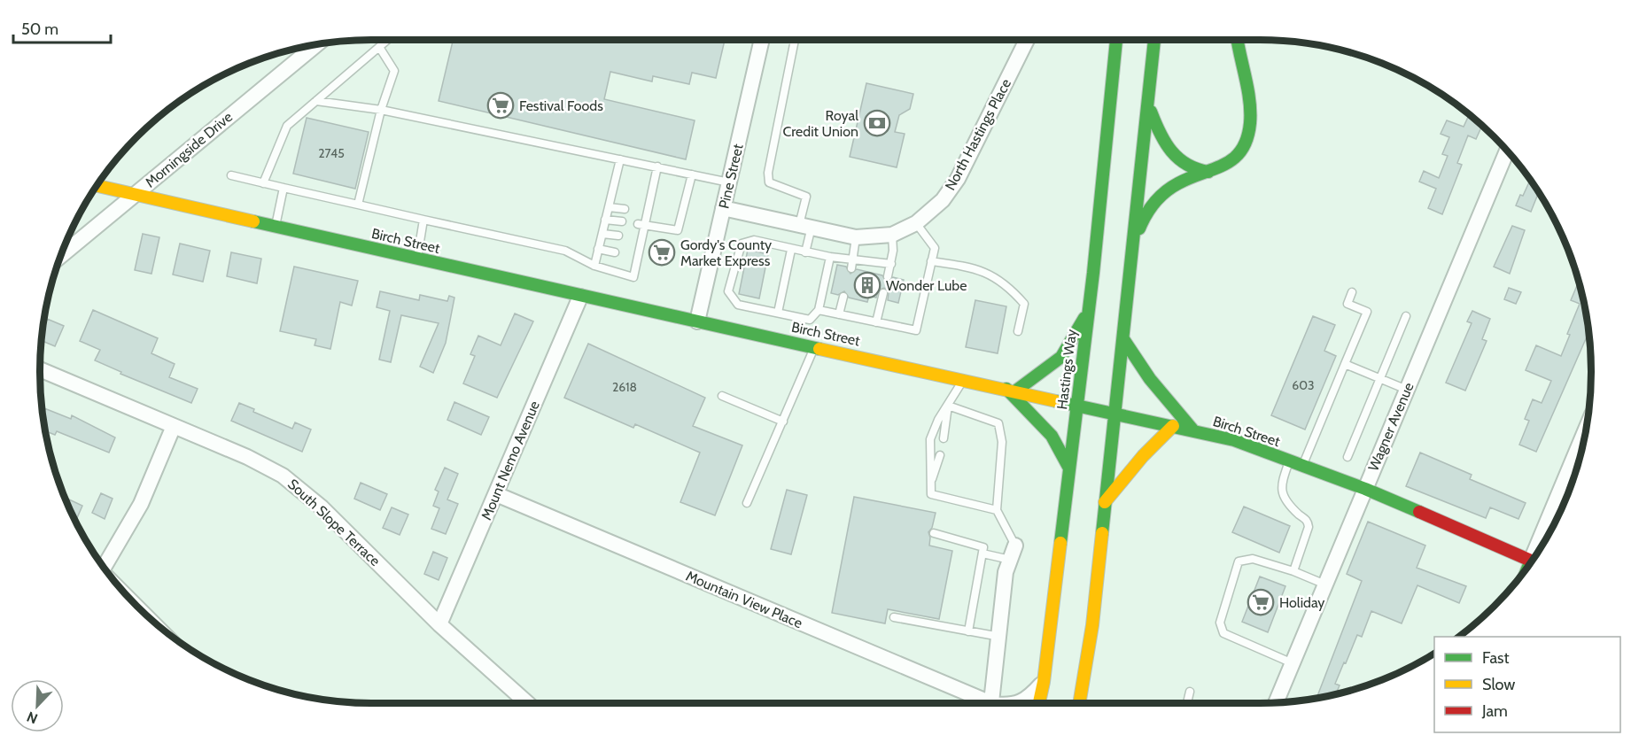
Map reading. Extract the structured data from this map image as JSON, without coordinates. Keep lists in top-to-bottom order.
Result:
{
  "streets": {
    "main road": ["Birch Street", "Hastings Way"],
    "street": [
      "North Hastings Place",
      "Morningside Drive",
      "Pine Street",
      "Wagner Avenue",
      "Mount Nemo Avenue",
      "South Slope Terrace",
      "Mountain View Place"
    ]
  },
  "crossings": [
    ["North Hastings Place", "Pine Street"],
    ["Morningside Drive", "Birch Street"],
    ["Pine Street", "Birch Street"],
    ["Birch Street", "Hastings Way"],
    ["Birch Street", "Wagner Avenue"],
    ["Birch Street", "Mount Nemo Avenue"],
    ["Hastings Way", "Mountain View Place"],
    ["Mount Nemo Avenue", "South Slope Terrace"],
    ["Mount Nemo Avenue", "Mountain View Place"]
  ],
  "places": {
    "supermarket": ["Festival Foods", "Gordy's County Market Express", "Holiday"],
    "bank": ["Royal Credit Union"],
    "building": ["Wonder Lube"]
  },
  "house_numbers": ["2745", "603", "2618"],
  "legend": ["Fast", "Slow", "Jam"],
  "scale_bar": "50 m",
  "north": "bottom left"
}
